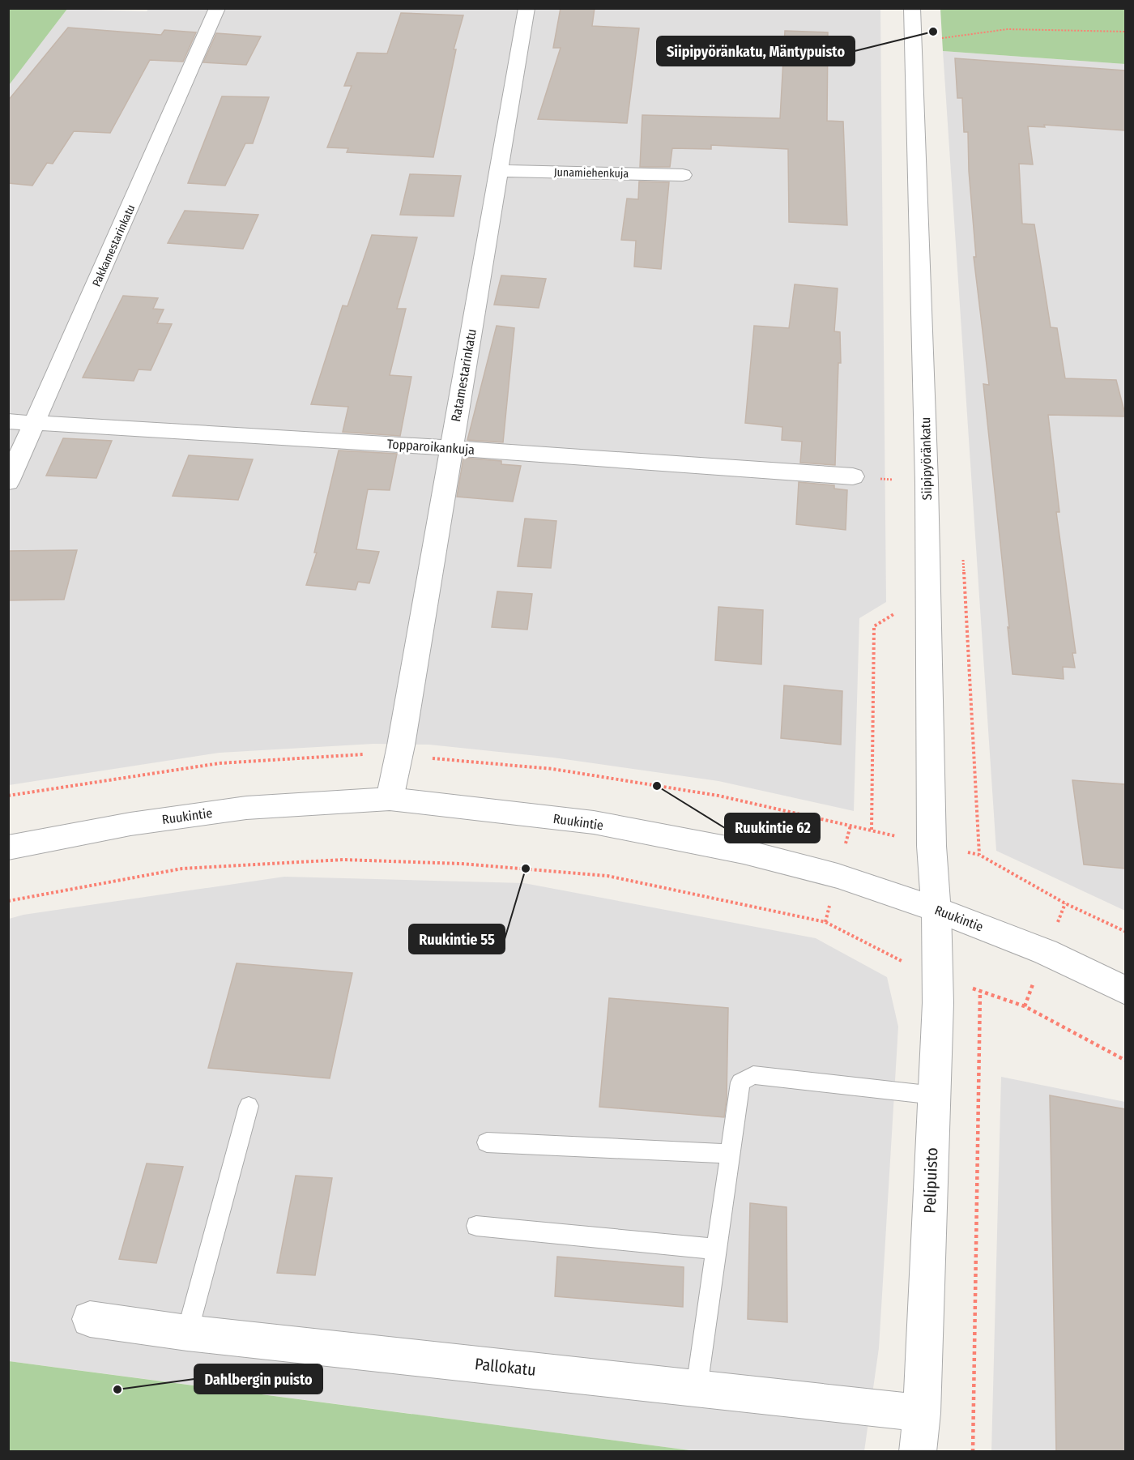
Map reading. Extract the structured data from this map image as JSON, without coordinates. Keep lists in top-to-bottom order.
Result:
{
  "streets": {
    "street": [
      "Junamiehenkuja",
      "Pakkamestarinkatu",
      "Ratamestarinkatu",
      "Topparoikankuja",
      "Siipipyöränkatu",
      "Ruukintie",
      "Pelipuisto",
      "Pallokatu"
    ]
  },
  "crossings": [
    ["Junamiehenkuja", "Ratamestarinkatu"],
    ["Pakkamestarinkatu", "Topparoikankuja"],
    ["Ratamestarinkatu", "Topparoikankuja"],
    ["Ratamestarinkatu", "Ruukintie"],
    ["Siipipyöränkatu", "Ruukintie"],
    ["Siipipyöränkatu", "Pelipuisto"],
    ["Ruukintie", "Pelipuisto"],
    ["Pelipuisto", "Pallokatu"]
  ],
  "places": [
    "Siipipyöränkatu, Mäntypuisto",
    "Ruukintie 62",
    "Ruukintie 55",
    "Dahlbergin puisto"
  ]
}
